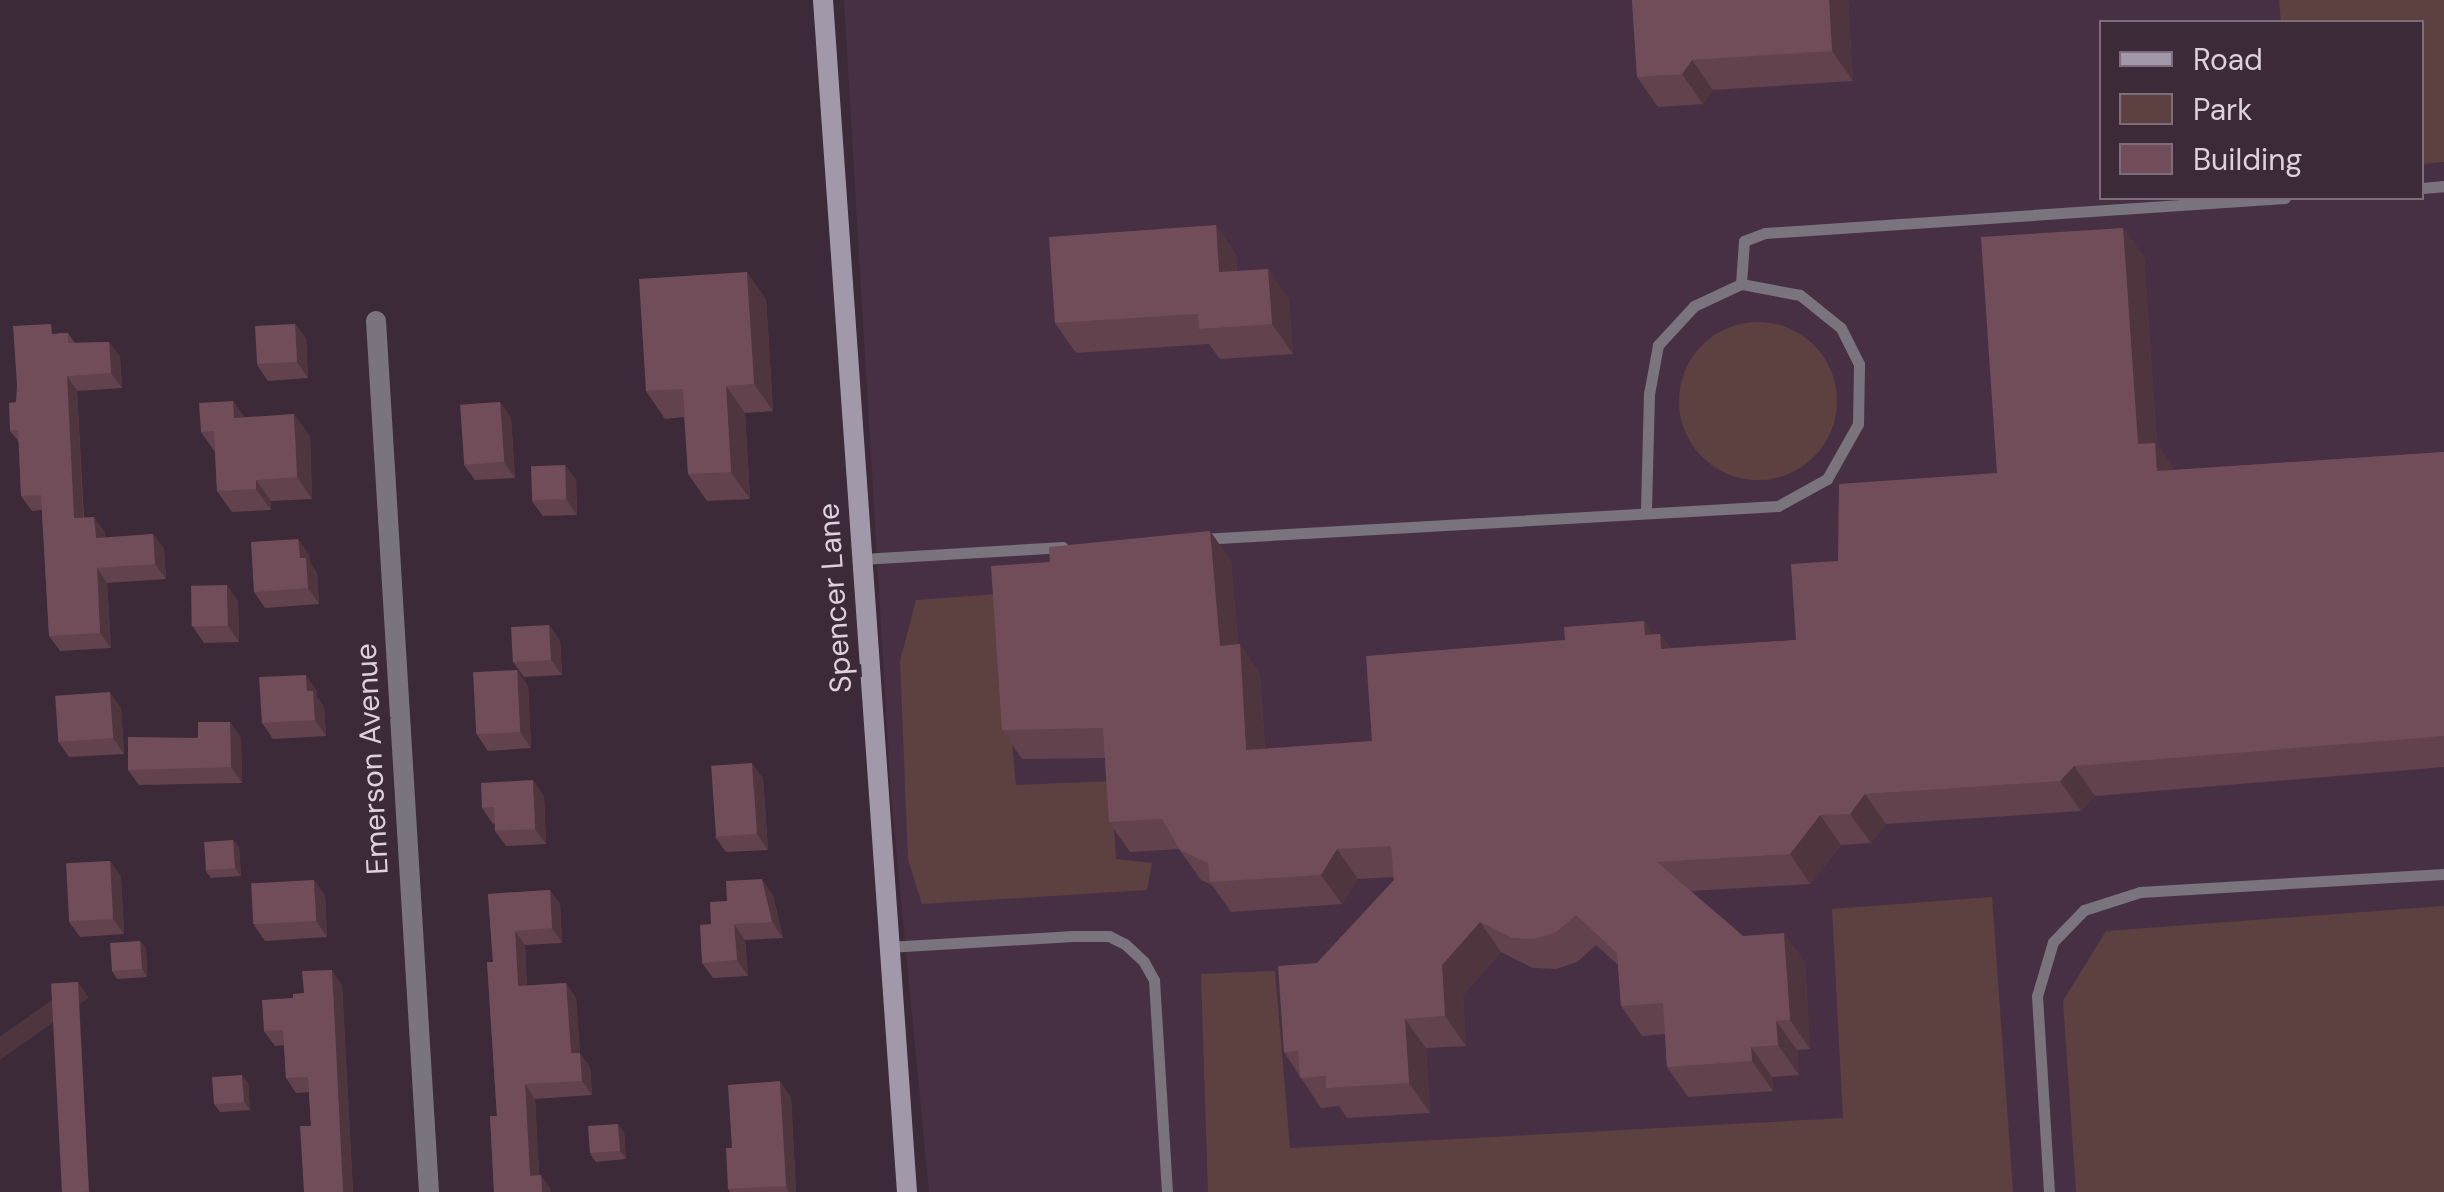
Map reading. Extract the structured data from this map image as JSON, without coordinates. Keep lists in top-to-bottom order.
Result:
{
  "streets": {
    "street": ["Spencer Lane", "Emerson Avenue"]
  },
  "legend": ["Road", "Park", "Building"]
}
